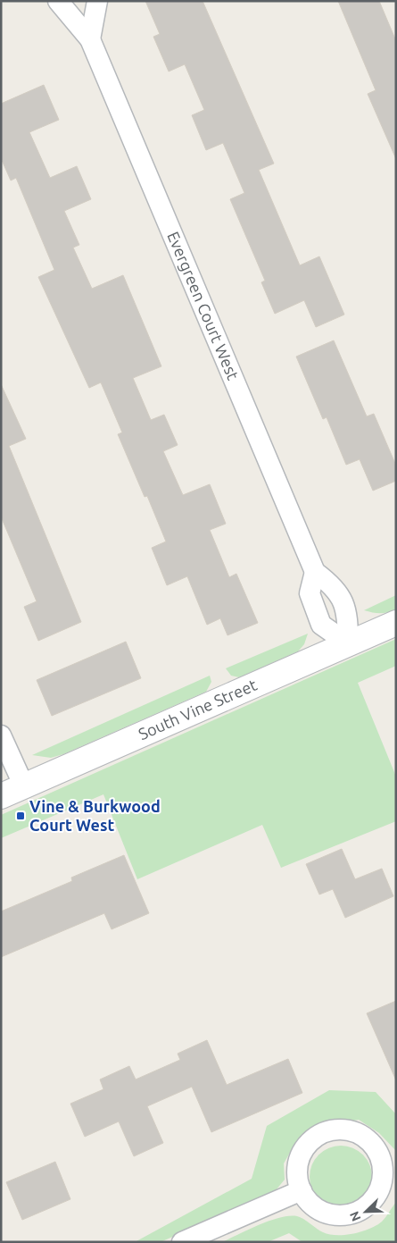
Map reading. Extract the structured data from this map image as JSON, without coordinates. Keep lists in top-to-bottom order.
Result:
{
  "streets": {
    "street": ["Evergreen Court West", "South Vine Street"]
  },
  "places": {
    "transit": ["Vine & Burkwood Court West"]
  },
  "north": "bottom left"
}
